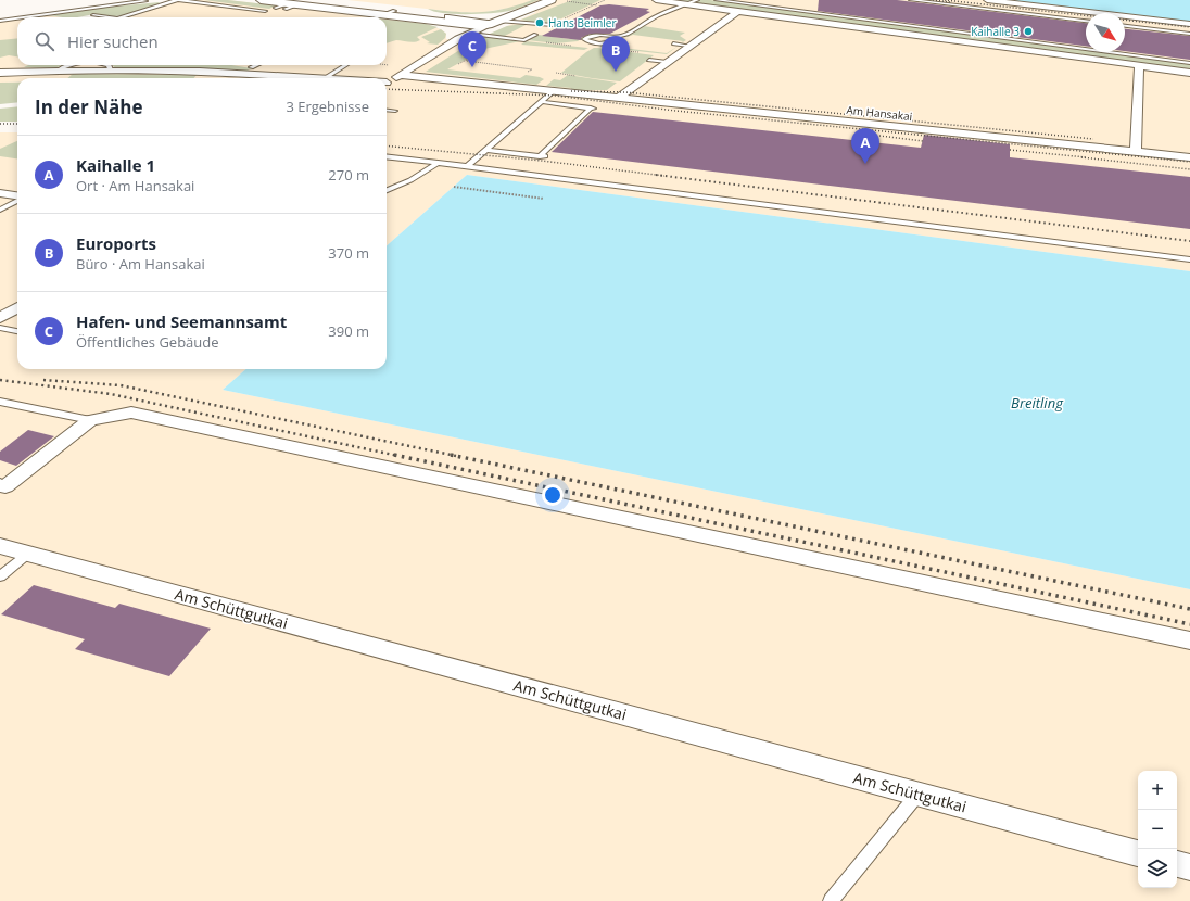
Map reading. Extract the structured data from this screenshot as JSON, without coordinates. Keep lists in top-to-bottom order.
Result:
{
  "streets": {
    "street": ["Am Hansakai", "Am Schüttgutkai"]
  },
  "water": ["Breitling"],
  "places": ["Hans Beimler", "Kaihalle 3"],
  "north": "bottom right",
  "page": {
    "search": "Hier suchen",
    "pins": ["C", "B", "A"],
    "heading": ["In der Nähe", "3 Ergebnisse"],
    "list": [
      {
        "mark": "A",
        "name": "Kaihalle 1",
        "note": "Ort · Am Hansakai",
        "value": "270 m"
      },
      {
        "mark": "B",
        "name": "Euroports",
        "note": "Büro · Am Hansakai",
        "value": "370 m"
      },
      {
        "mark": "C",
        "name": "Hafen- und Seemannsamt",
        "note": "Öffentliches Gebäude",
        "value": "390 m"
      }
    ],
    "map_buttons": ["+", "−"]
  }
}
